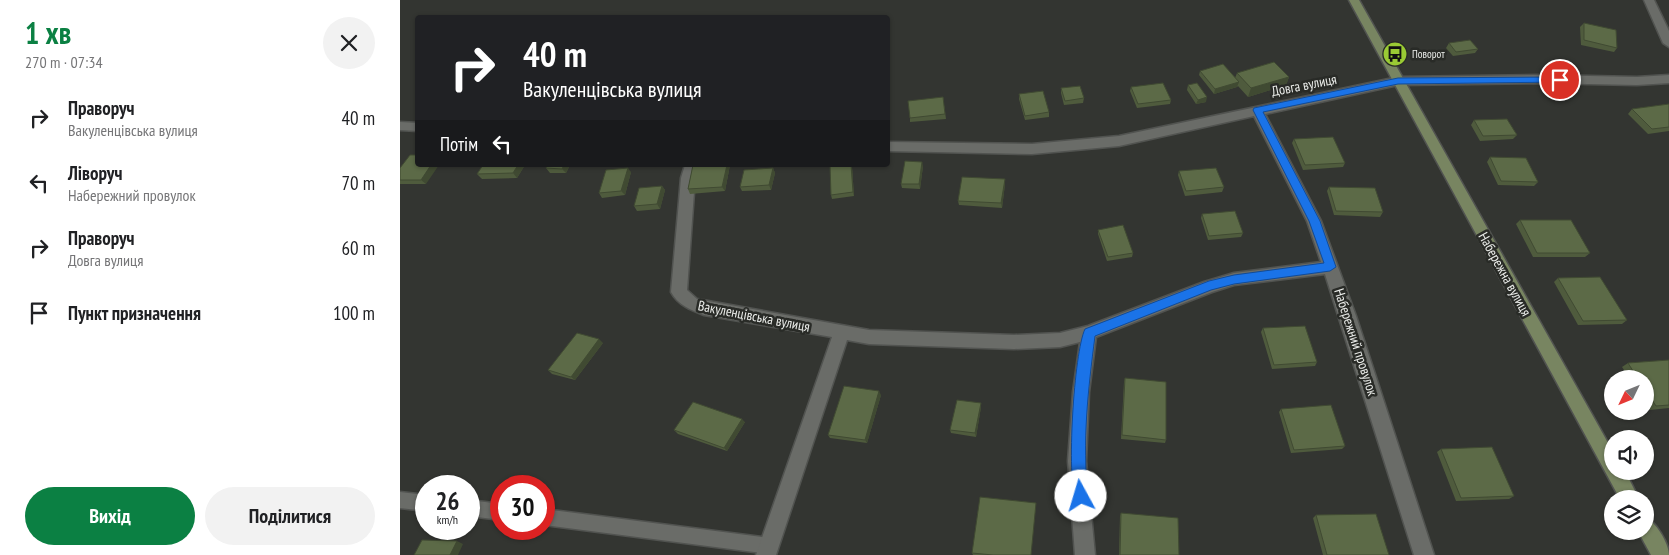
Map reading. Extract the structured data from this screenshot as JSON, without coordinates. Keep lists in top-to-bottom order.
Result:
{
  "streets": {
    "street": [
      "Довга вулиця",
      "Набережна вулиця",
      "Вакуленцівська вулиця",
      "Набережний провулок"
    ]
  },
  "crossings": [
    ["Довга вулиця", "Набережна вулиця"],
    ["Довга вулиця", "Набережний провулок"],
    ["Вакуленцівська вулиця", "Набережний провулок"]
  ],
  "places": {
    "bus stop": ["Поворот"]
  },
  "north": "bottom left",
  "page": {
    "heading": ["1 хв", "270 m · 07:34"],
    "turn": ["40 m", "Вакуленцівська вулиця"],
    "list": [
      {
        "name": "Праворуч",
        "note": "Вакуленцівська вулиця",
        "value": "40 m"
      },
      {
        "name": "Ліворуч",
        "note": "Набережний провулок",
        "value": "70 m"
      },
      {
        "name": "Праворуч",
        "note": "Довга вулиця",
        "value": "60 m"
      },
      {
        "name": "Пункт призначення",
        "value": "100 m"
      }
    ],
    "then": "Потім",
    "speed": "26 km/h",
    "limit": "30",
    "buttons": ["Вихід", "Поділитися"]
  }
}
